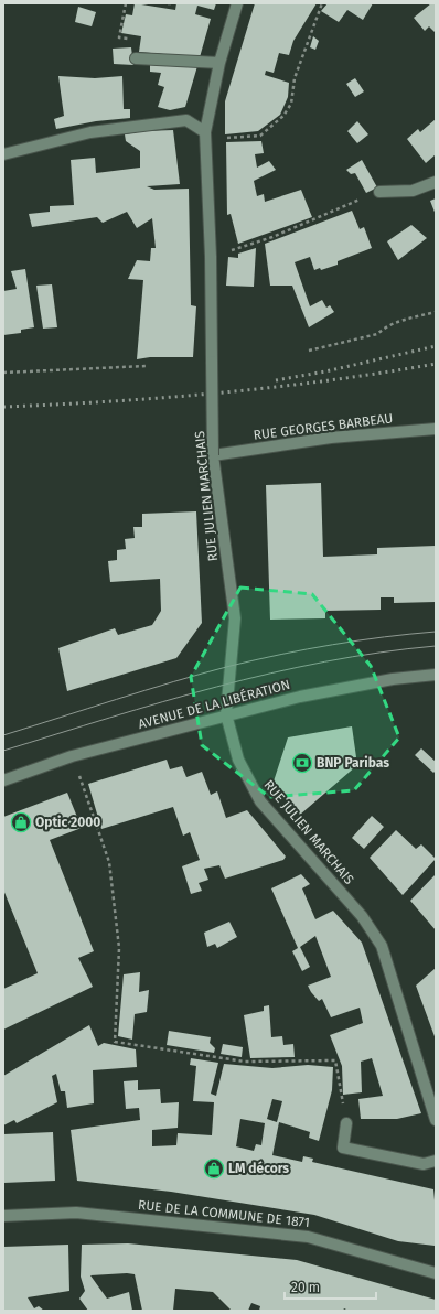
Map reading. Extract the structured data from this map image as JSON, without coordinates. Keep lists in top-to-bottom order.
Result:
{
  "streets": {
    "street": [
      "RUE GEORGES BARBEAU",
      "RUE JULIEN MARCHAIS",
      "AVENUE DE LA LIBÉRATION",
      "RUE DE LA COMMUNE DE 1871"
    ]
  },
  "crossings": [
    ["RUE GEORGES BARBEAU", "RUE JULIEN MARCHAIS"],
    ["RUE JULIEN MARCHAIS", "AVENUE DE LA LIBÉRATION"]
  ],
  "places": {
    "bank": ["BNP Paribas"],
    "shop": ["Optic 2000", "LM décors"]
  },
  "scale_bar": "20 m"
}
